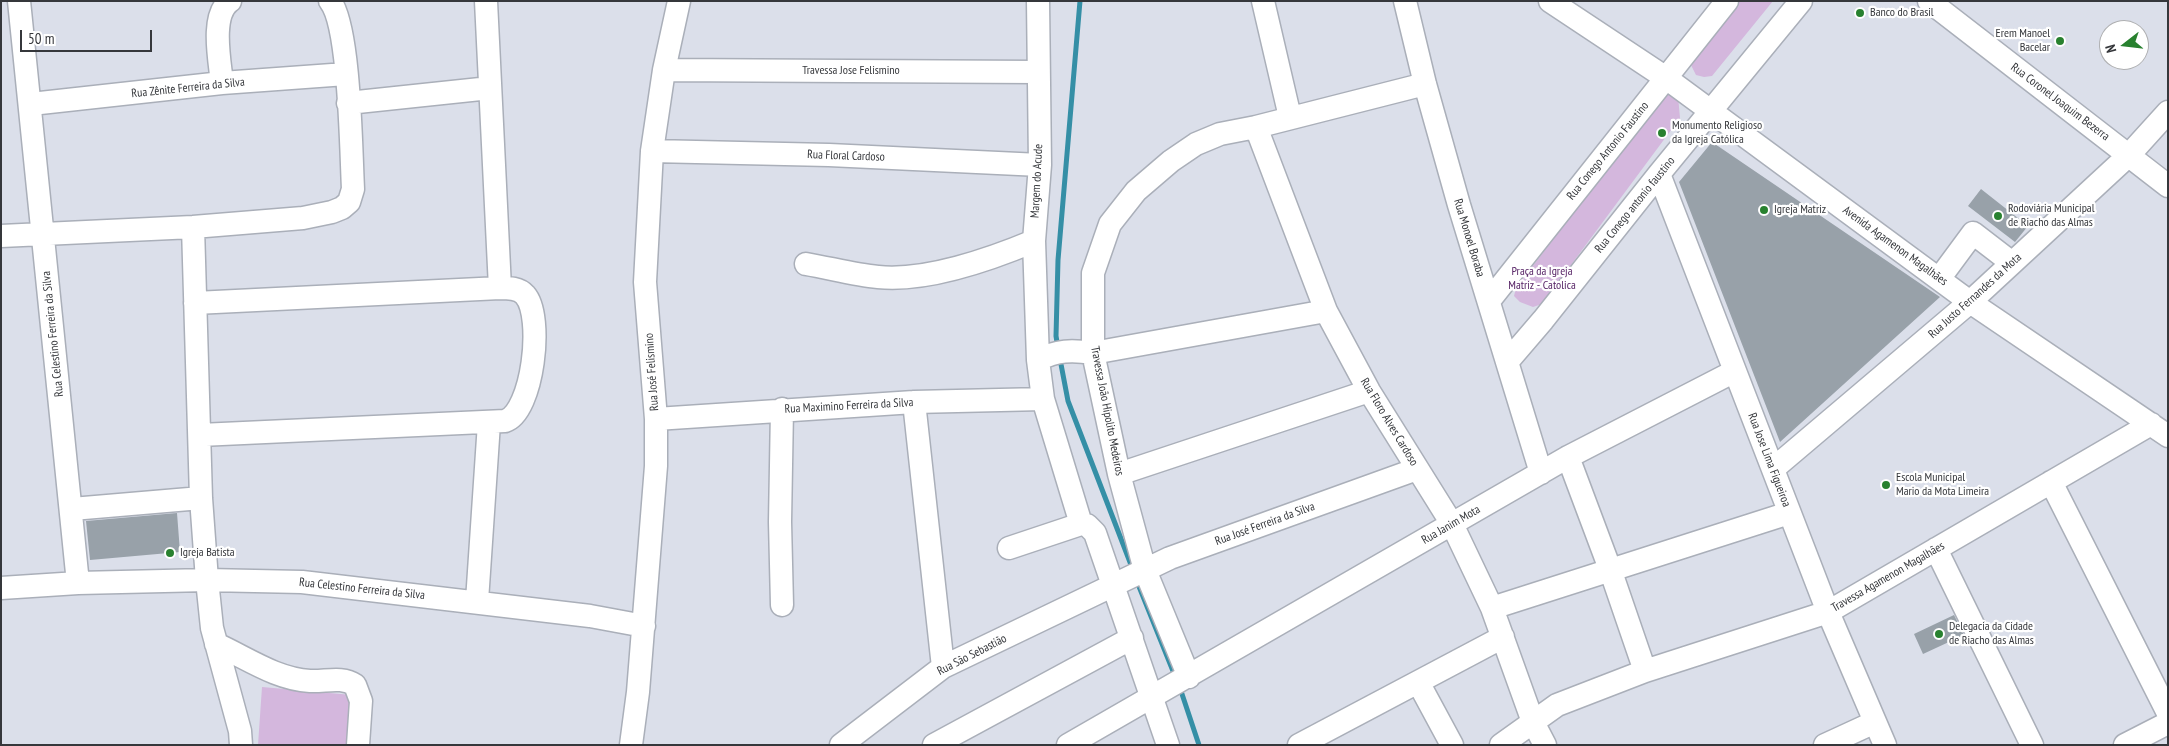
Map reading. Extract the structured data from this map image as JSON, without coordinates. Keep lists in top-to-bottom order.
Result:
{
  "streets": {
    "street": [
      "Travessa Jose Felismino",
      "Rua Zênite Ferreira da Silva",
      "Rua Coronel Joaquim Bezerra",
      "Rua Conego Antonio Faustino",
      "Rua Floral Cardoso",
      "Margem do Acude",
      "Rua Conego antonio faustino",
      "Rua Monoel Boraba",
      "Avenida Agamenon Magalhães",
      "Rua Justo Fernandes da Mota",
      "Rua Celestino Ferreira da Silva",
      "Rua José Felismino",
      "Rua Maximino Ferreira da Silva",
      "Travessa João Hipolito Medeiros",
      "Rua Floro Alves Cardoso",
      "Rua Jose Lima Figueiroa",
      "Rua José Ferreira da Silva",
      "Rua Janim Mota",
      "Travessa Agamenon Magalhães",
      "Rua São Sebastião"
    ]
  },
  "crossings": [
    ["Travessa Jose Felismino", "Margem do Acude"],
    ["Travessa Jose Felismino", "Rua José Felismino"],
    ["Rua Zênite Ferreira da Silva", "Rua Celestino Ferreira da Silva"],
    ["Rua Coronel Joaquim Bezerra", "Rua Justo Fernandes da Mota"],
    ["Rua Conego Antonio Faustino", "Rua Monoel Boraba"],
    ["Rua Conego Antonio Faustino", "Avenida Agamenon Magalhães"],
    ["Rua Floral Cardoso", "Margem do Acude"],
    ["Rua Floral Cardoso", "Rua José Felismino"],
    ["Margem do Acude", "Rua Maximino Ferreira da Silva"],
    ["Rua Conego antonio faustino", "Rua Monoel Boraba"],
    ["Rua Conego antonio faustino", "Avenida Agamenon Magalhães"],
    ["Rua Conego antonio faustino", "Rua Jose Lima Figueiroa"],
    ["Rua Monoel Boraba", "Rua Janim Mota"],
    ["Avenida Agamenon Magalhães", "Rua Justo Fernandes da Mota"],
    ["Avenida Agamenon Magalhães", "Travessa Agamenon Magalhães"],
    ["Rua Justo Fernandes da Mota", "Rua Jose Lima Figueiroa"],
    ["Rua Celestino Ferreira da Silva", "Rua José Felismino"],
    ["Rua José Felismino", "Rua Maximino Ferreira da Silva"],
    ["Travessa João Hipolito Medeiros", "Rua Floro Alves Cardoso"],
    ["Travessa João Hipolito Medeiros", "Rua José Ferreira da Silva"],
    ["Travessa João Hipolito Medeiros", "Rua Janim Mota"],
    ["Rua Floro Alves Cardoso", "Rua José Ferreira da Silva"],
    ["Rua Floro Alves Cardoso", "Rua Janim Mota"],
    ["Rua Floro Alves Cardoso", "Travessa Agamenon Magalhães"],
    ["Rua Jose Lima Figueiroa", "Rua Janim Mota"],
    ["Rua Jose Lima Figueiroa", "Travessa Agamenon Magalhães"],
    ["Rua José Ferreira da Silva", "Rua São Sebastião"]
  ],
  "parks": ["Praça da Igreja Matriz - Catolica"],
  "places": [
    "Banco do Brasil",
    "Erem Manoel Bacelar",
    "Monumento Religioso da Igreja Católica",
    "Igreja Matriz",
    "Rodoviária Municipal de Riacho das Almas",
    "Escola Municipal Mario da Mota Limeira",
    "Igreja Batista",
    "Delegacia da Cidade de Riacho das Almas"
  ],
  "scale_bar": "50 m",
  "north": "left"
}
